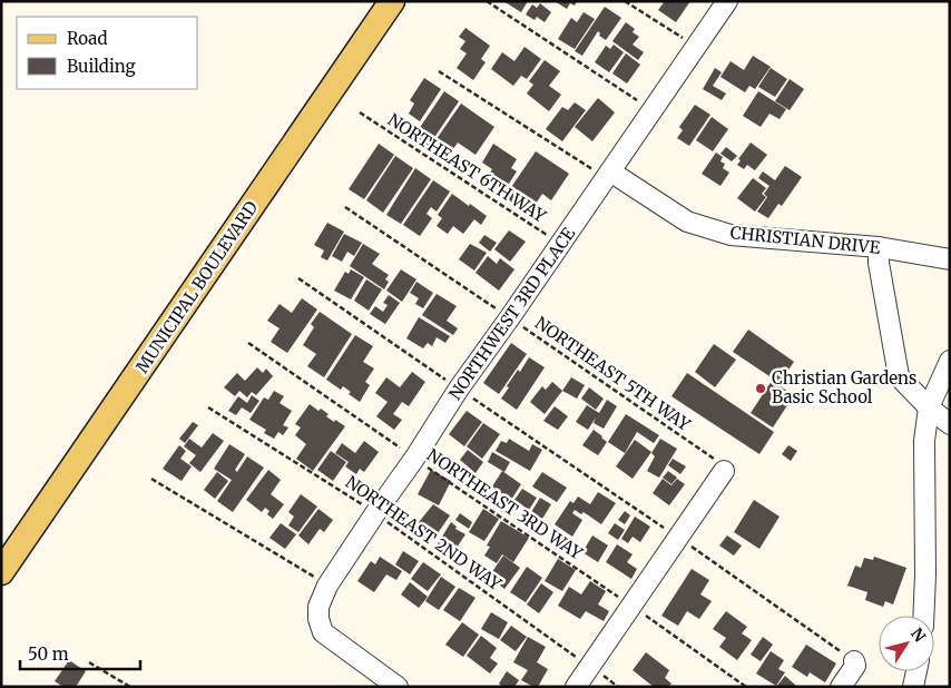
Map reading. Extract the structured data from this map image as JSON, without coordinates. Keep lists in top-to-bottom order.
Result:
{
  "streets": {
    "main road": ["MUNICIPAL BOULEVARD"],
    "street": ["CHRISTIAN DRIVE", "NORTHWEST 3RD PLACE"],
    "path": [
      "NORTHEAST 6TH WAY",
      "NORTHEAST 5TH WAY",
      "NORTHEAST 3RD WAY",
      "NORTHEAST 2ND WAY"
    ]
  },
  "crossings": [
    ["NORTHEAST 6TH WAY", "NORTHWEST 3RD PLACE"],
    ["CHRISTIAN DRIVE", "NORTHWEST 3RD PLACE"],
    ["NORTHWEST 3RD PLACE", "NORTHEAST 5TH WAY"],
    ["NORTHWEST 3RD PLACE", "NORTHEAST 3RD WAY"],
    ["NORTHWEST 3RD PLACE", "NORTHEAST 2ND WAY"]
  ],
  "places": ["Christian Gardens Basic School"],
  "legend": ["Road", "Building"],
  "scale_bar": "50 m",
  "north": "top right"
}
